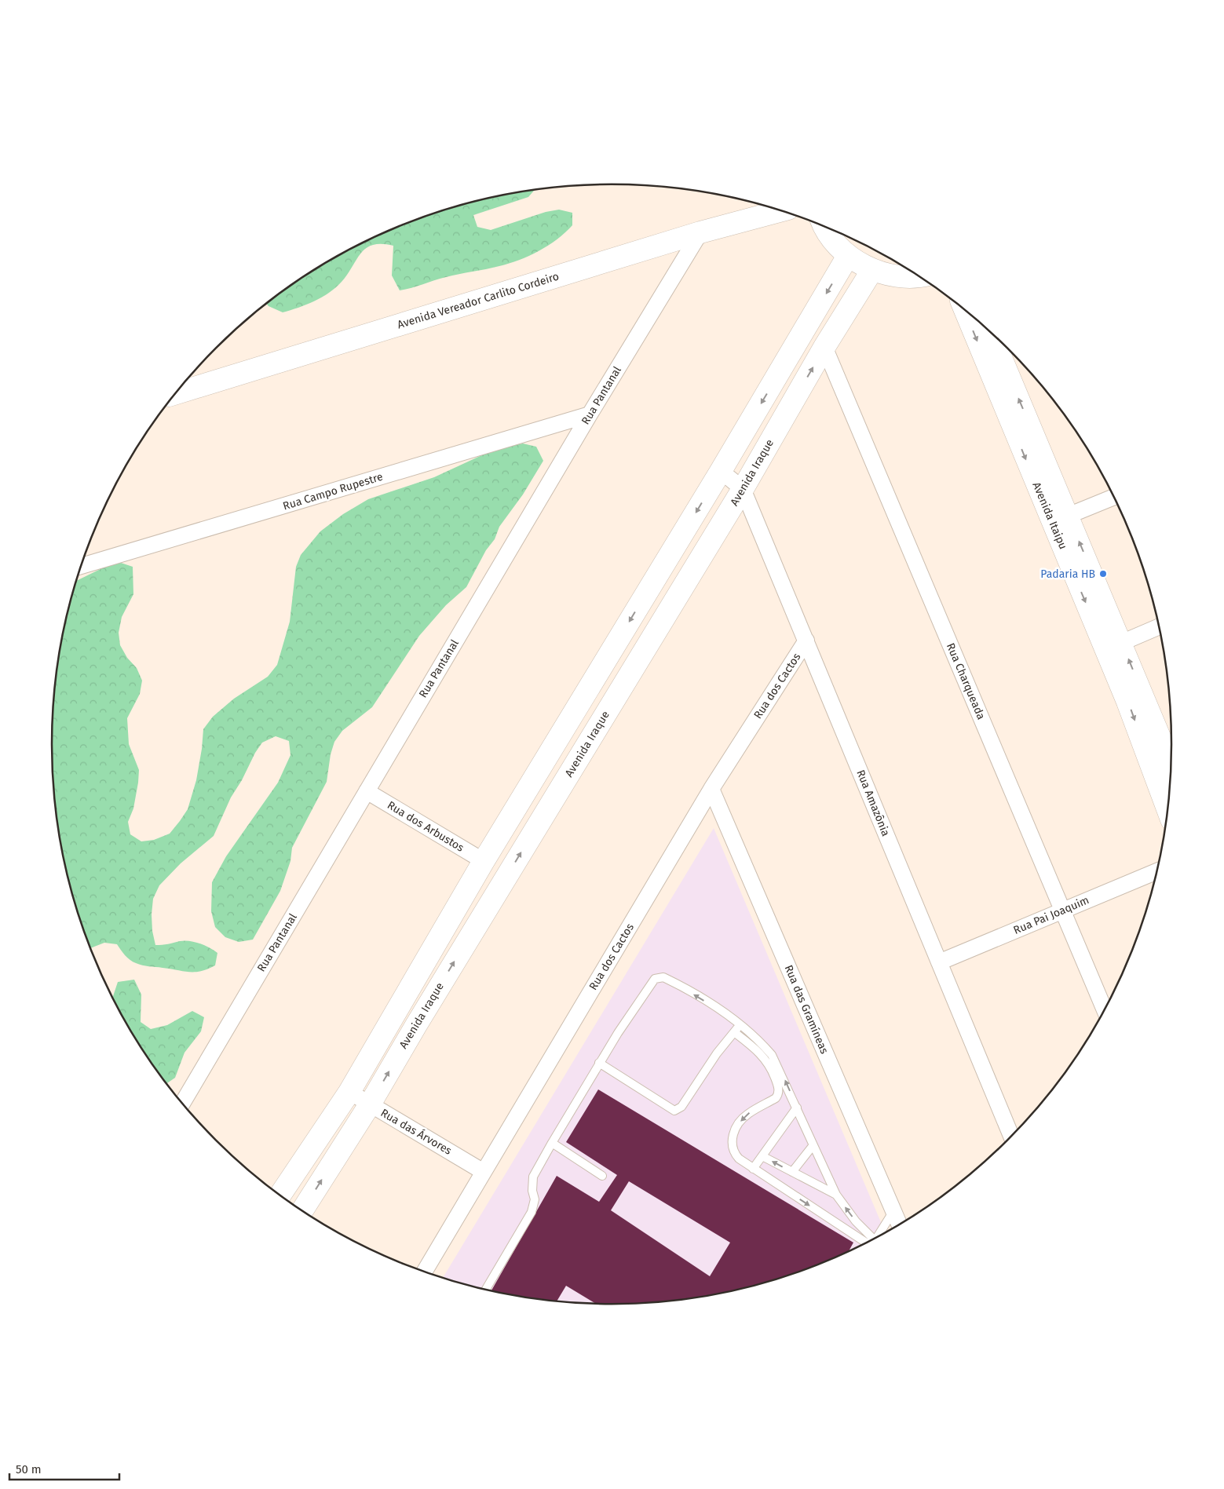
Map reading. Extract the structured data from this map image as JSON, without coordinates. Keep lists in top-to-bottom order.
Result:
{
  "streets": {
    "street": [
      "Avenida Vereador Carlito Cordeiro",
      "Rua Pantanal",
      "Avenida Iraque",
      "Rua Campo Rupestre",
      "Avenida Itaipu",
      "Rua Charqueada",
      "Rua dos Cactos",
      "Rua Amazônia",
      "Rua dos Arbustos",
      "Rua Pai Joaquim",
      "Rua das Gramíneas",
      "Rua das Árvores"
    ]
  },
  "crossings": [
    ["Avenida Vereador Carlito Cordeiro", "Rua Pantanal"],
    ["Rua Pantanal", "Rua Campo Rupestre"],
    ["Rua Pantanal", "Rua dos Arbustos"],
    ["Avenida Iraque", "Rua Charqueada"],
    ["Avenida Iraque", "Rua Amazônia"],
    ["Avenida Iraque", "Rua das Árvores"],
    ["Rua Charqueada", "Rua Pai Joaquim"],
    ["Rua dos Cactos", "Rua Amazônia"],
    ["Rua dos Cactos", "Rua das Gramíneas"],
    ["Rua dos Cactos", "Rua das Árvores"],
    ["Rua Amazônia", "Rua Pai Joaquim"]
  ],
  "places": ["Padaria HB"],
  "scale_bar": "50 m"
}
